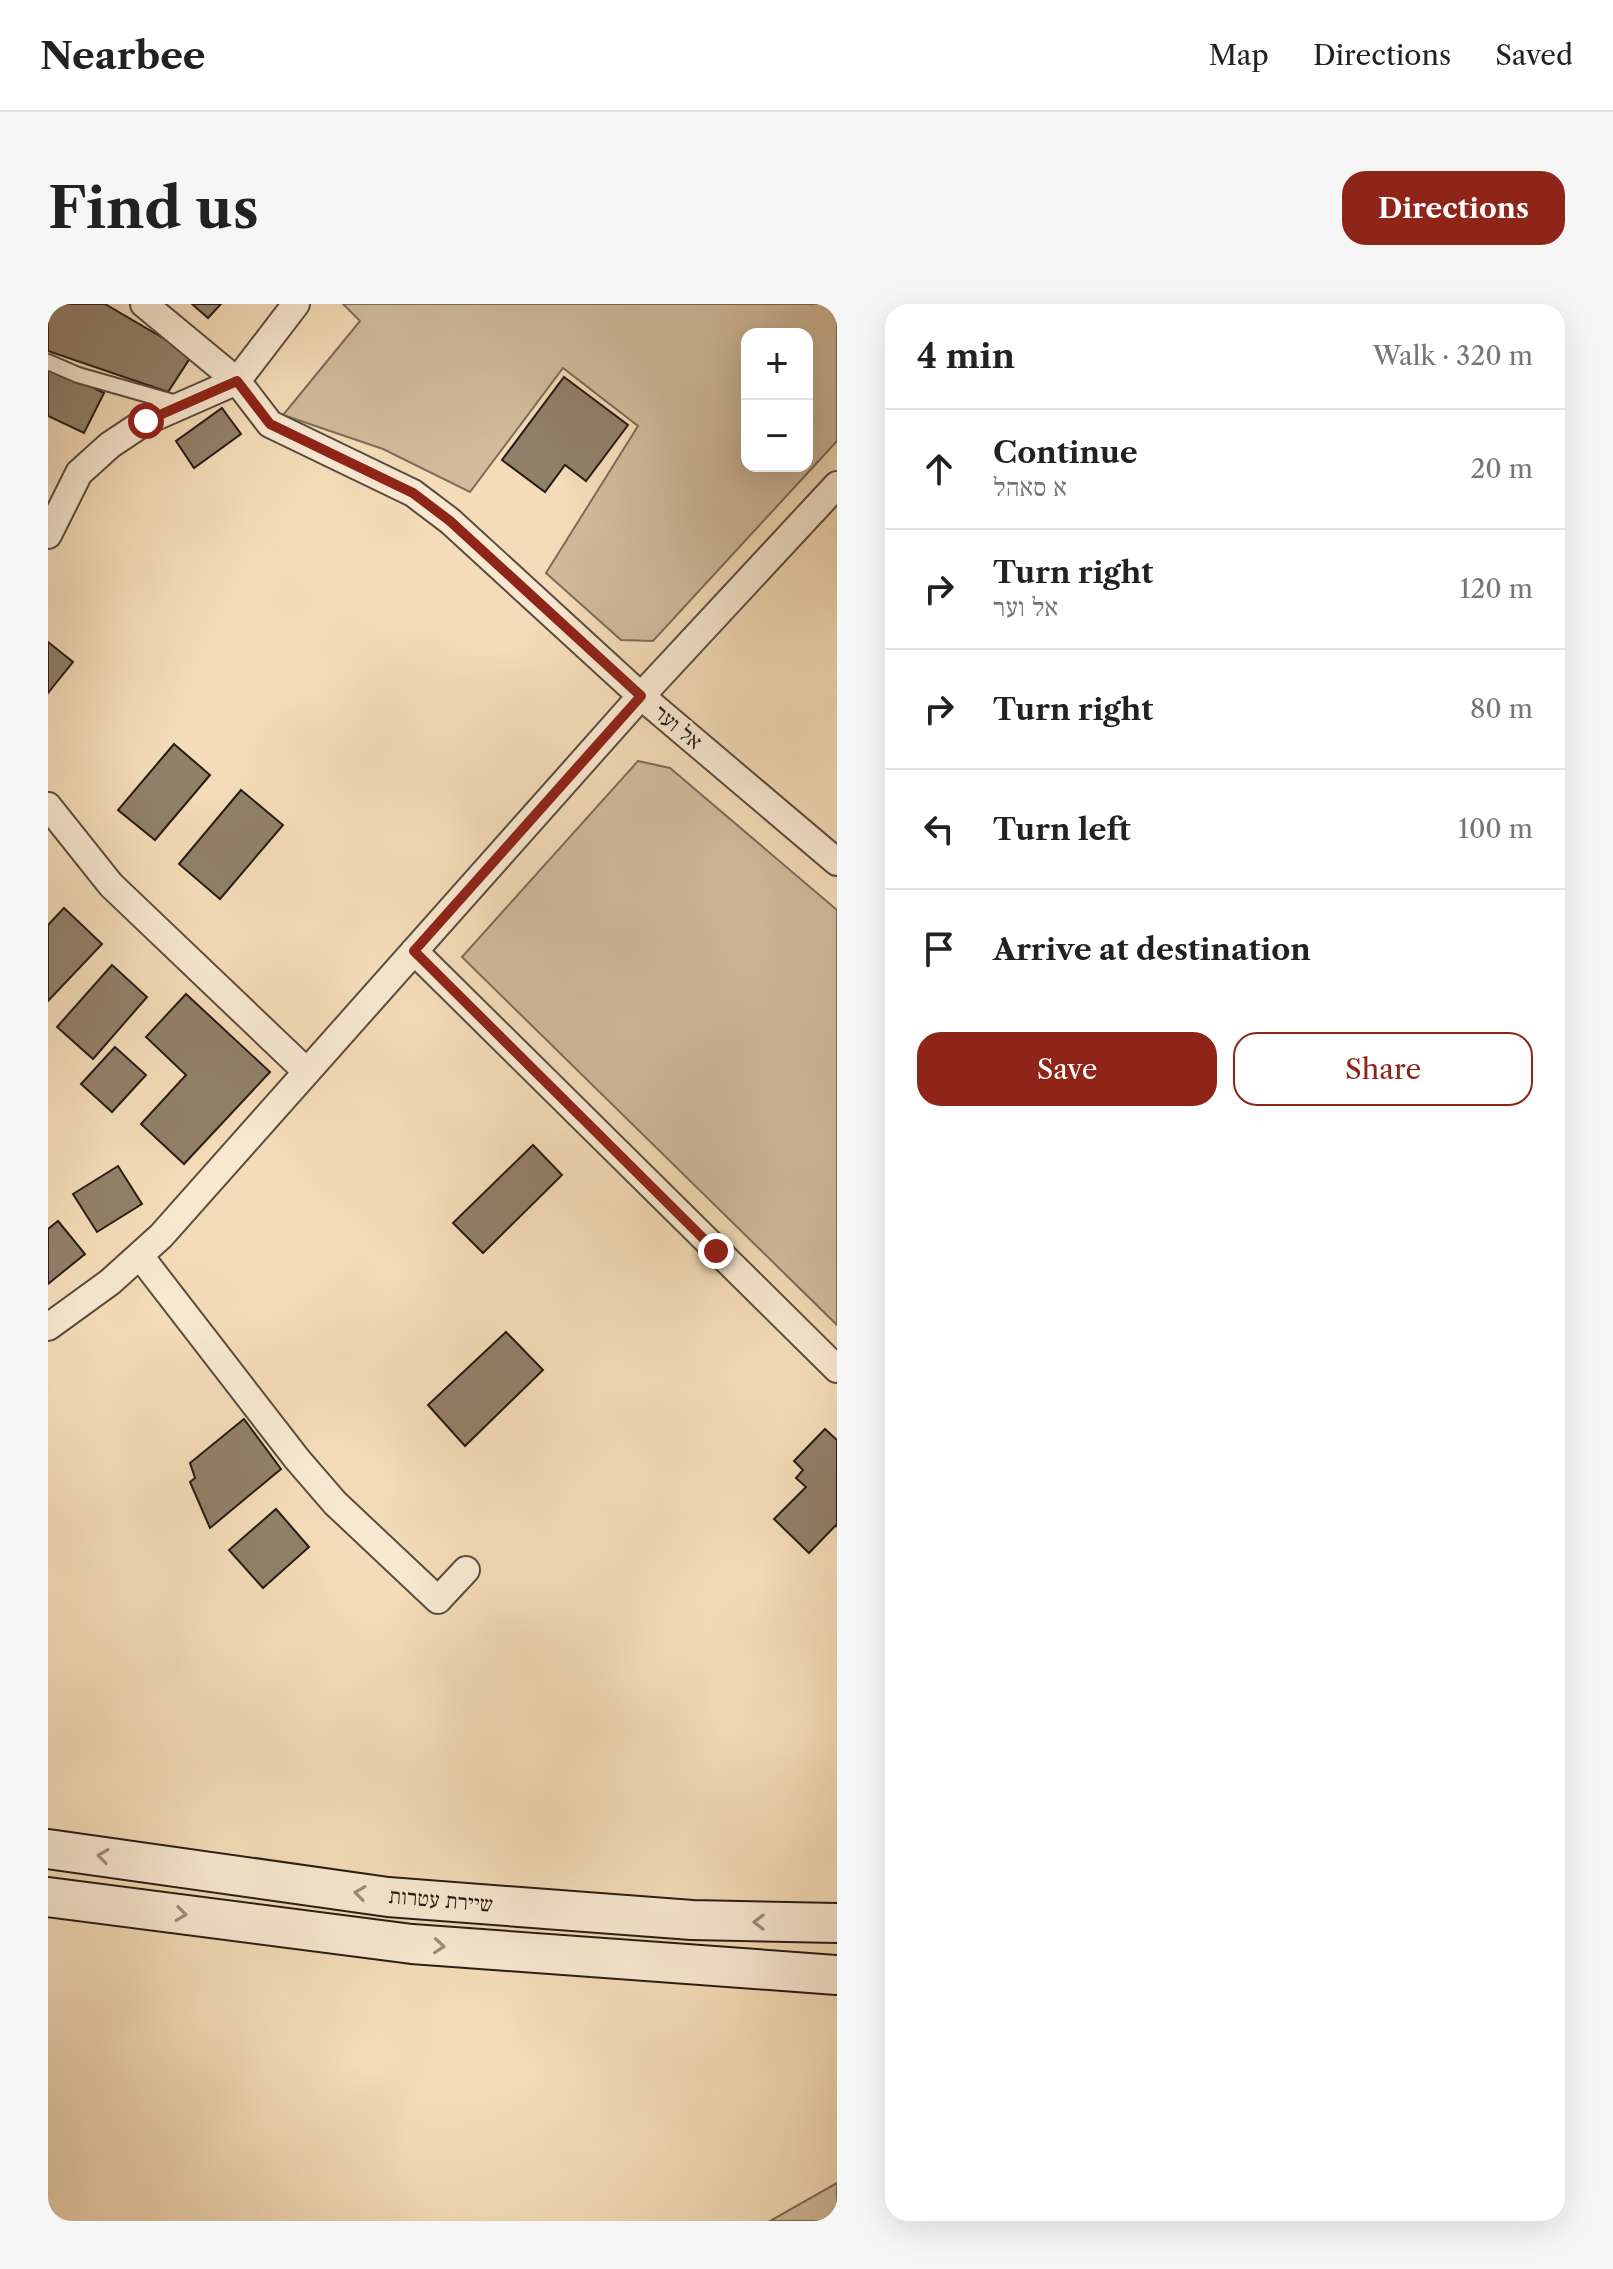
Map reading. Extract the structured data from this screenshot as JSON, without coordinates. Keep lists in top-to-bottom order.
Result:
{
  "streets": {
    "main road": ["שיירת עטרות"],
    "street": ["אל וער"]
  },
  "page": {
    "header": "Nearbee",
    "nav": ["Map", "Directions", "Saved"],
    "buttons": [
      "Directions",
      ["Save", "Share"]
    ],
    "title": "Find us",
    "heading": ["4 min", "Walk · 320 m"],
    "map_buttons": ["+", "−"],
    "list": [
      ["Continue", "א סאהל", "20 m"],
      ["Turn right", "אל וער", "120 m"],
      ["Turn right", "80 m"],
      ["Turn left", "100 m"],
      "Arrive at destination"
    ]
  }
}
